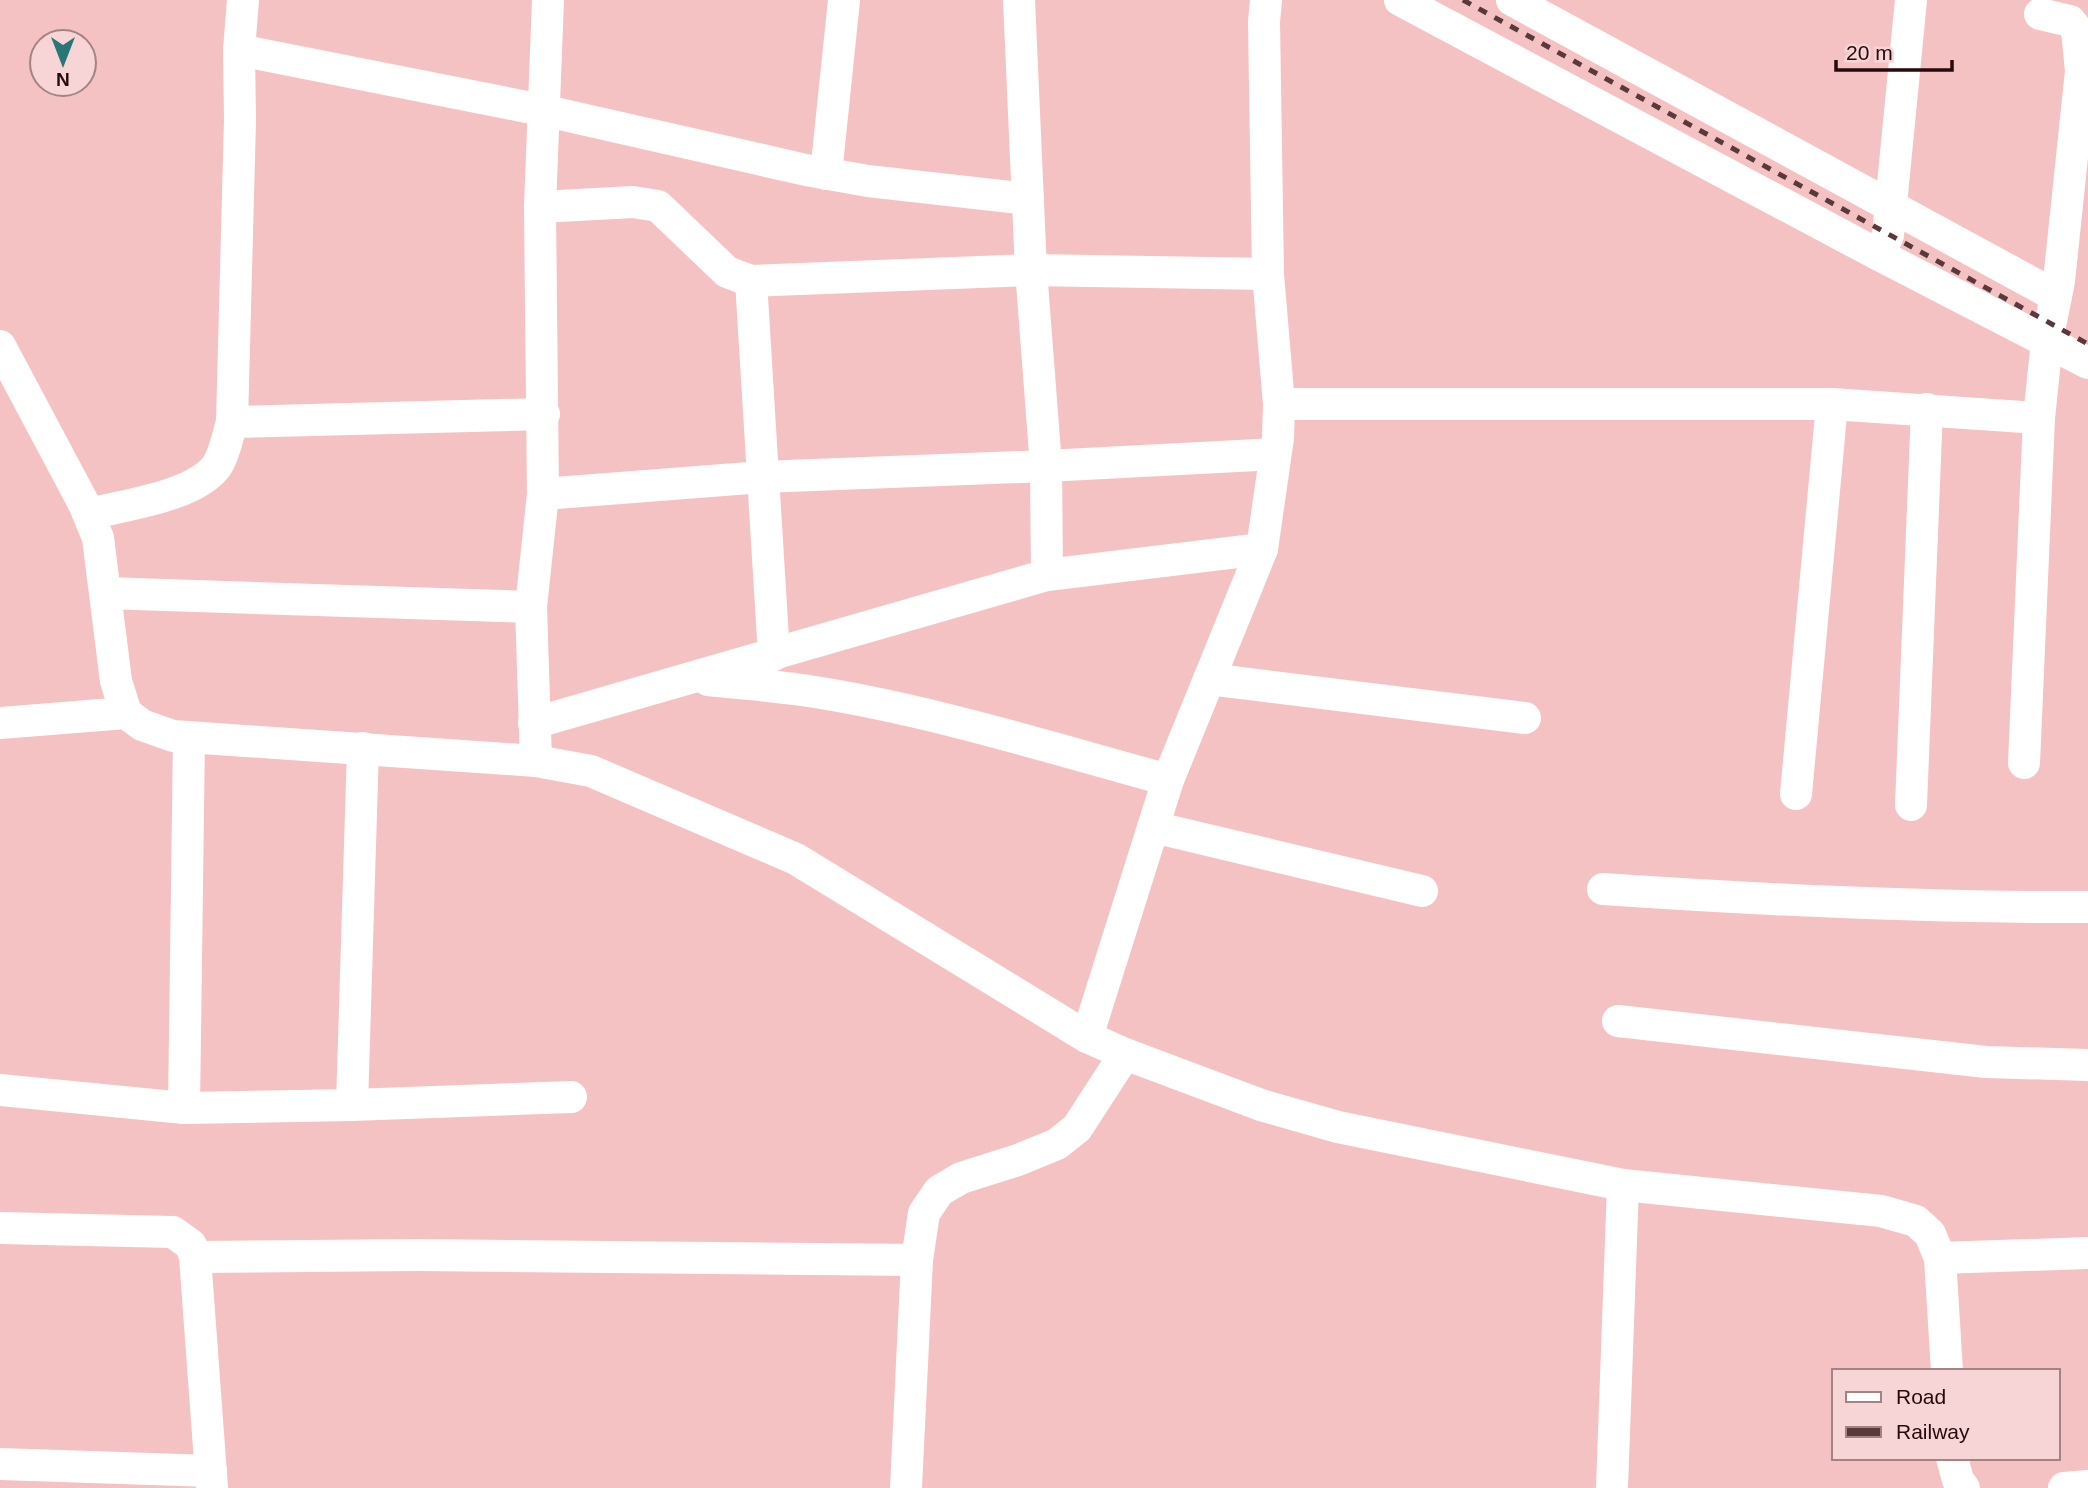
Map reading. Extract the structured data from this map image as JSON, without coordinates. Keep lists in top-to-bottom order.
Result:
{
  "legend": ["Road", "Railway"],
  "scale_bar": "20 m",
  "north": "bottom"
}
